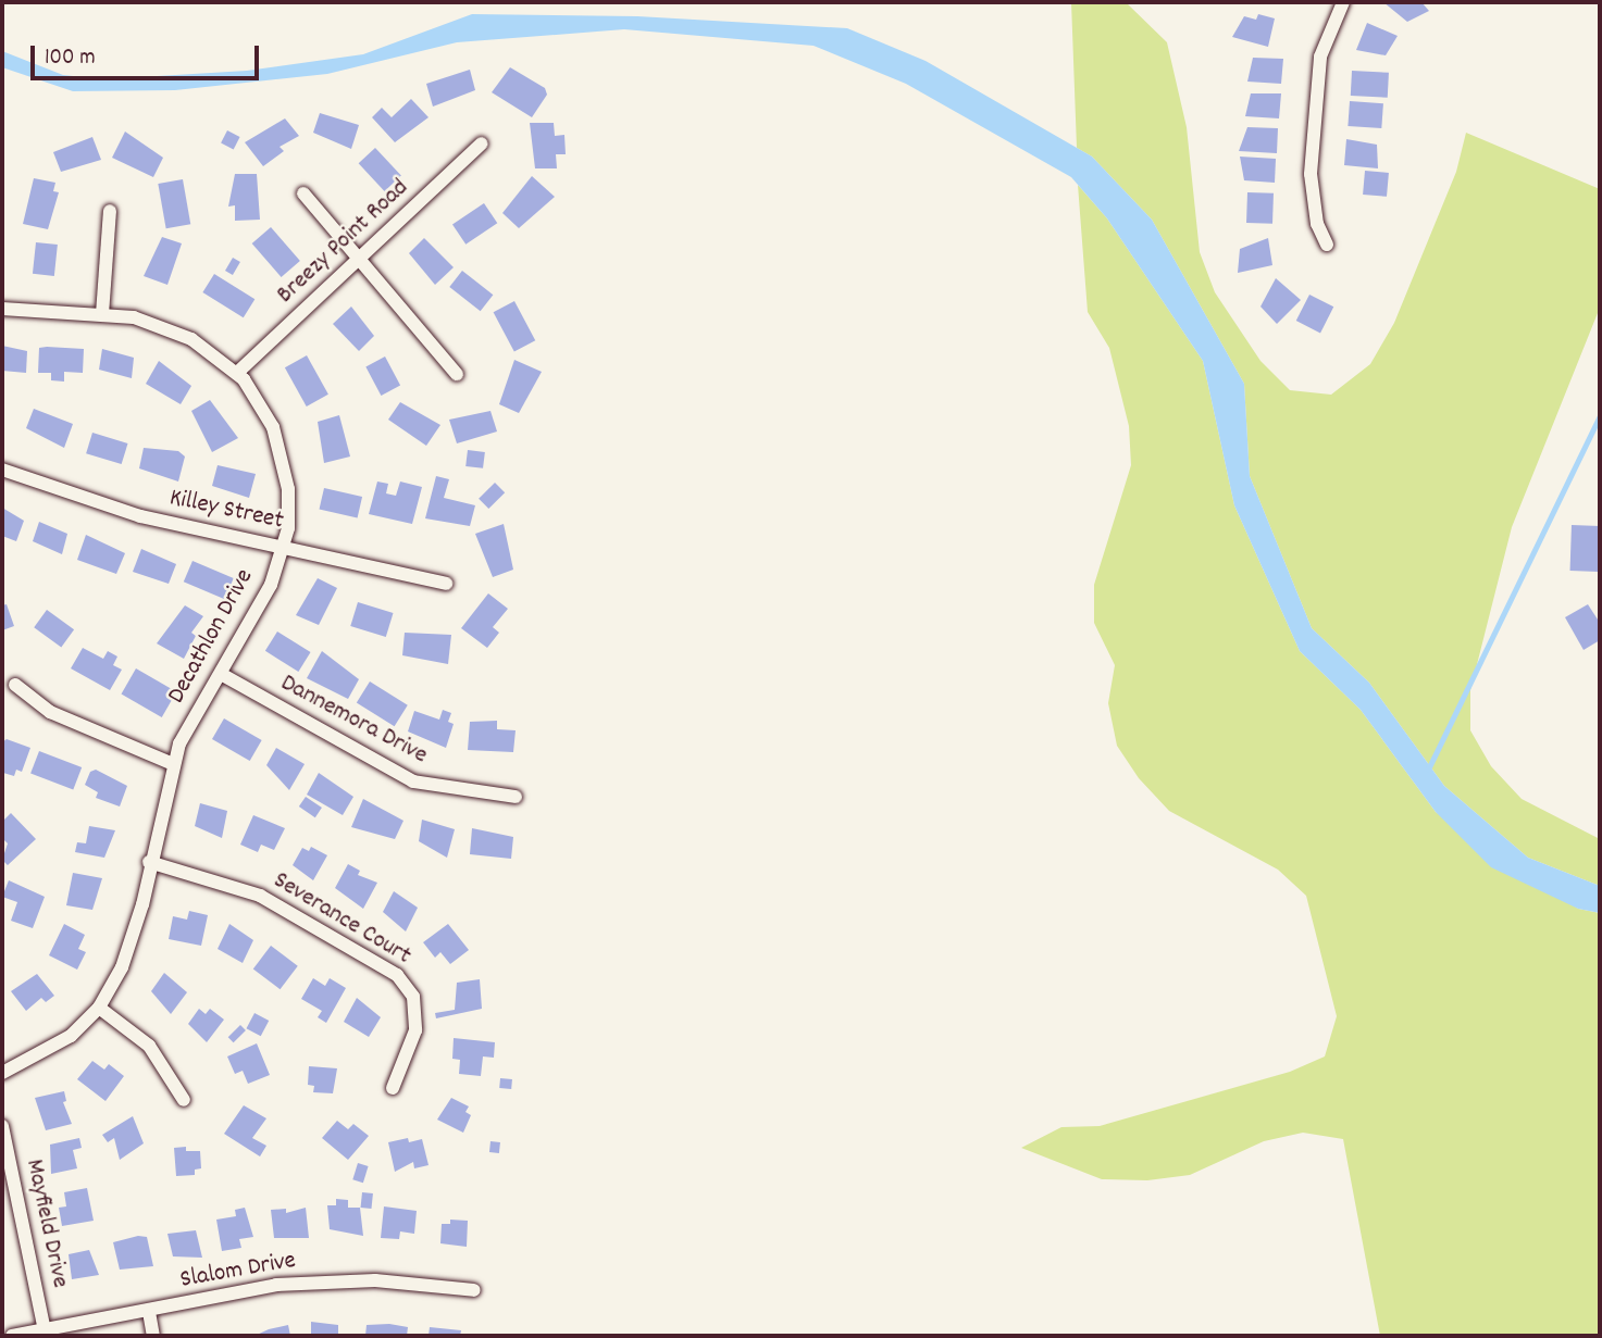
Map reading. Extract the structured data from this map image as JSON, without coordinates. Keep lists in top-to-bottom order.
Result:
{
  "streets": {
    "street": [
      "Breezy Point Road",
      "Killey Street",
      "Decathlon Drive",
      "Dannemora Drive",
      "Severance Court",
      "Mayfield Drive",
      "Slalom Drive"
    ]
  },
  "crossings": [
    ["Breezy Point Road", "Decathlon Drive"],
    ["Killey Street", "Decathlon Drive"],
    ["Decathlon Drive", "Dannemora Drive"],
    ["Decathlon Drive", "Severance Court"],
    ["Mayfield Drive", "Slalom Drive"]
  ],
  "scale_bar": "100 m"
}
